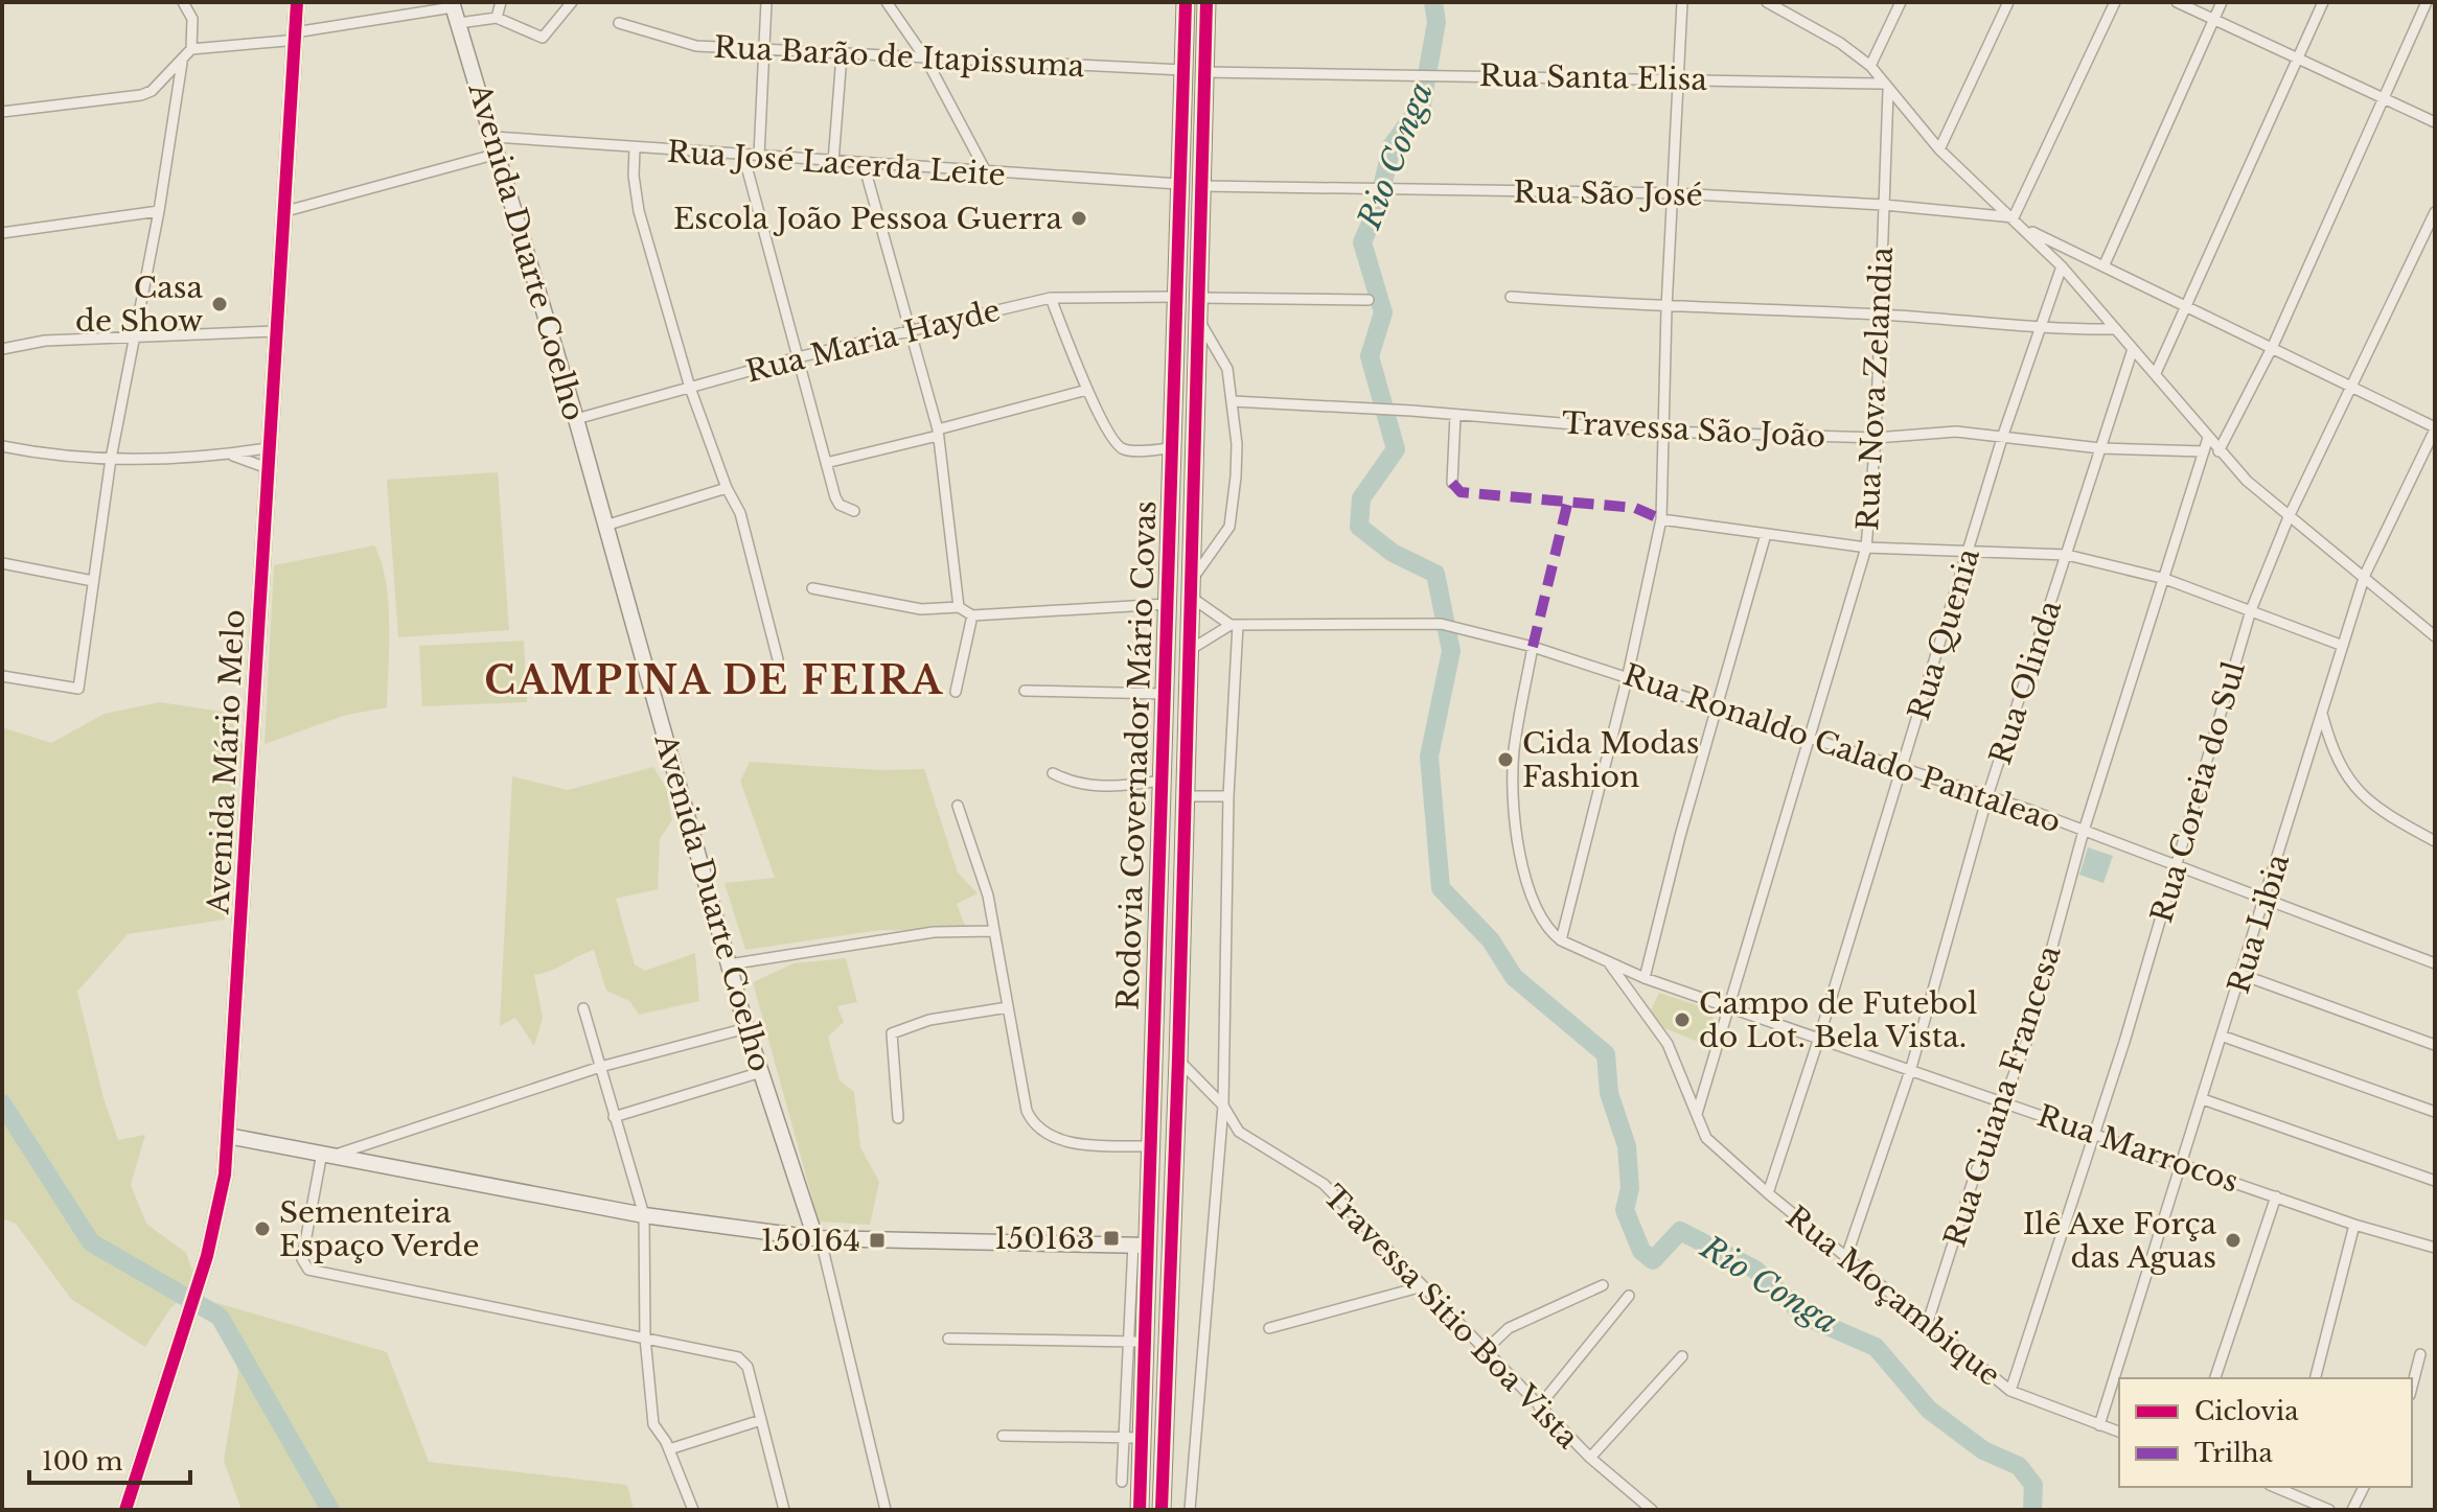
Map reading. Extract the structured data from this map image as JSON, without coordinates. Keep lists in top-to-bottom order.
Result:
{
  "streets": {
    "highway": ["Rodovia Governador Mário Covas"],
    "main road": ["Avenida Duarte Coelho", "Avenida Mário Melo"],
    "street": [
      "Rua Barão de Itapissuma",
      "Rua Santa Elisa",
      "Rua José Lacerda Leite",
      "Rua São José",
      "Rua Maria Hayde",
      "Rua Nova Zelandia",
      "Travessa São João",
      "Rua Quenia",
      "Rua Olinda",
      "Rua Ronaldo Calado Pantaleao",
      "Rua Coreia do Sul",
      "Rua Libia",
      "Rua Guiana Francesa",
      "Rua Marrocos",
      "Rua Moçambique",
      "Travessa Sitio Boa Vista"
    ]
  },
  "crossings": [
    ["Rua Barão de Itapissuma", "Rodovia Governador Mário Covas"],
    ["Rua Santa Elisa", "Rua Nova Zelandia"],
    ["Rua Santa Elisa", "Rodovia Governador Mário Covas"],
    ["Rua José Lacerda Leite", "Avenida Duarte Coelho"],
    ["Rua José Lacerda Leite", "Rodovia Governador Mário Covas"],
    ["Rua São José", "Rua Nova Zelandia"],
    ["Rua São José", "Rodovia Governador Mário Covas"],
    ["Avenida Duarte Coelho", "Rua Maria Hayde"],
    ["Rua Maria Hayde", "Rodovia Governador Mário Covas"],
    ["Rua Nova Zelandia", "Travessa São João"],
    ["Rua Nova Zelandia", "Rua Ronaldo Calado Pantaleao"],
    ["Rua Nova Zelandia", "Rua Marrocos"],
    ["Rua Nova Zelandia", "Rua Moçambique"],
    ["Travessa São João", "Rua Quenia"],
    ["Travessa São João", "Rua Olinda"],
    ["Travessa São João", "Rua Guiana Francesa"],
    ["Rua Quenia", "Rua Ronaldo Calado Pantaleao"],
    ["Rua Quenia", "Rua Marrocos"],
    ["Rua Quenia", "Rua Moçambique"],
    ["Rua Olinda", "Rua Ronaldo Calado Pantaleao"],
    ["Rua Olinda", "Rua Marrocos"],
    ["Rua Olinda", "Rua Moçambique"],
    ["Rua Ronaldo Calado Pantaleao", "Rua Coreia do Sul"],
    ["Rua Ronaldo Calado Pantaleao", "Rua Libia"],
    ["Rua Ronaldo Calado Pantaleao", "Rua Guiana Francesa"],
    ["Rodovia Governador Mário Covas", "Travessa Sitio Boa Vista"],
    ["Rua Coreia do Sul", "Rua Marrocos"],
    ["Rua Coreia do Sul", "Rua Moçambique"],
    ["Rua Libia", "Rua Marrocos"],
    ["Rua Libia", "Rua Moçambique"],
    ["Rua Guiana Francesa", "Rua Marrocos"],
    ["Rua Guiana Francesa", "Rua Moçambique"],
    ["Rua Marrocos", "Rua Moçambique"]
  ],
  "districts": ["CAMPINA DE FEIRA"],
  "water": ["Rio Conga"],
  "places": {
    "other": [
      "Escola João Pessoa Guerra",
      "Casa de Show",
      "Cida Modas Fashion",
      "Campo de Futebol do Lot. Bela Vista.",
      "Sementeira Espaço Verde",
      "Ilê Axe Força das Aguas"
    ],
    "transit": ["150163", "150164"]
  },
  "legend": ["Ciclovia", "Trilha"],
  "scale_bar": "100 m"
}
